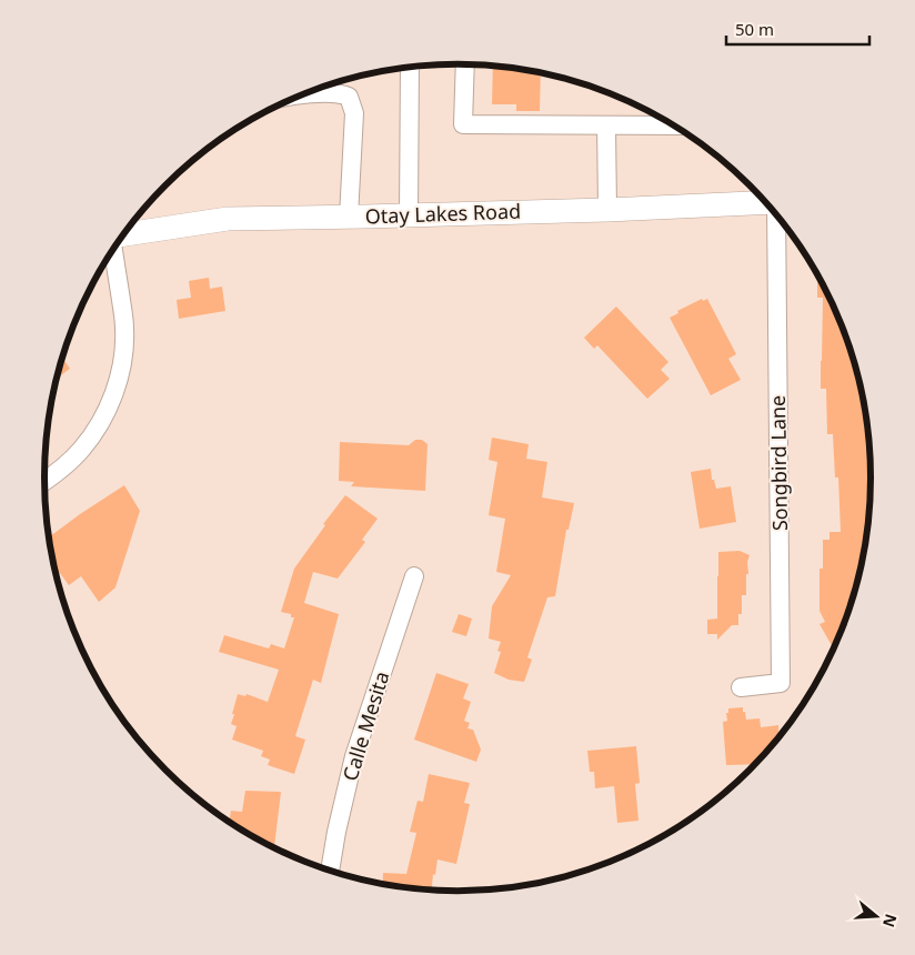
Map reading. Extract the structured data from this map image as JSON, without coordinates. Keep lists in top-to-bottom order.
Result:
{
  "streets": {
    "main road": ["Otay Lakes Road"],
    "street": ["Songbird Lane", "Calle Mesita"]
  },
  "scale_bar": "50 m",
  "north": "right"
}
